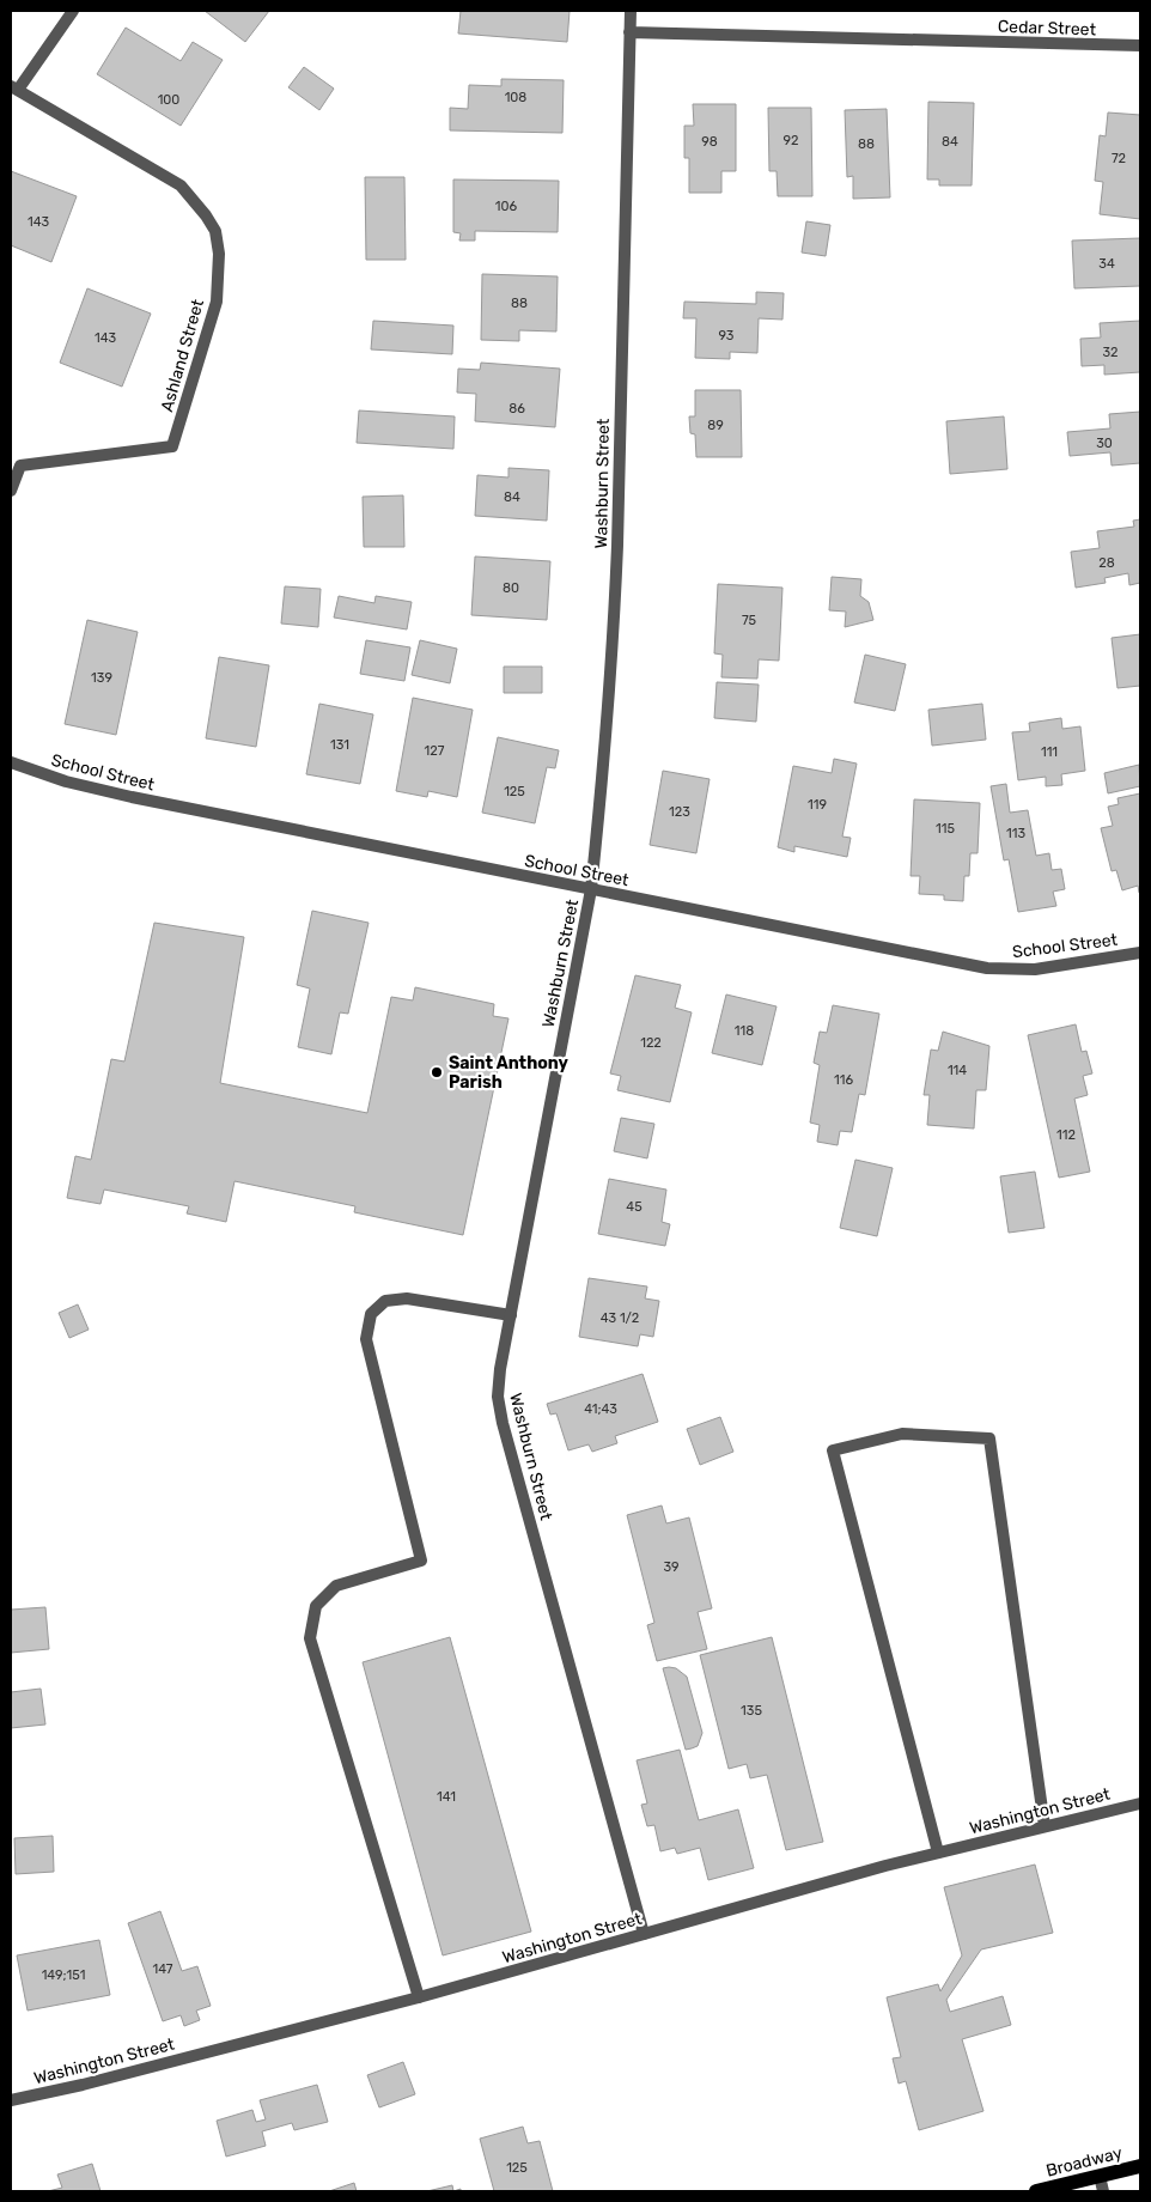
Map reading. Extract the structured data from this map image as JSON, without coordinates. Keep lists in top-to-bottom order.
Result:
{
  "streets": {
    "main road": ["Broadway"],
    "street": [
      "Cedar Street",
      "Ashland Street",
      "Washburn Street",
      "School Street",
      "Washington Street"
    ]
  },
  "crossings": [
    ["Cedar Street", "Washburn Street"],
    ["Washburn Street", "School Street"],
    ["Washburn Street", "Washington Street"]
  ],
  "places": ["Saint Anthony Parish"],
  "house_numbers": [
    "108",
    "100",
    "92",
    "98",
    "84",
    "88",
    "72",
    "106",
    "143",
    "34",
    "88",
    "93",
    "143",
    "32",
    "86",
    "89",
    "30",
    "84",
    "28",
    "80",
    "75",
    "139",
    "131",
    "127",
    "111",
    "125",
    "119",
    "123",
    "115",
    "113",
    "118",
    "122",
    "114",
    "116",
    "112",
    "45",
    "43 1/2",
    "41;43",
    "39",
    "135",
    "141",
    "147",
    "149;151",
    "125"
  ]
}
